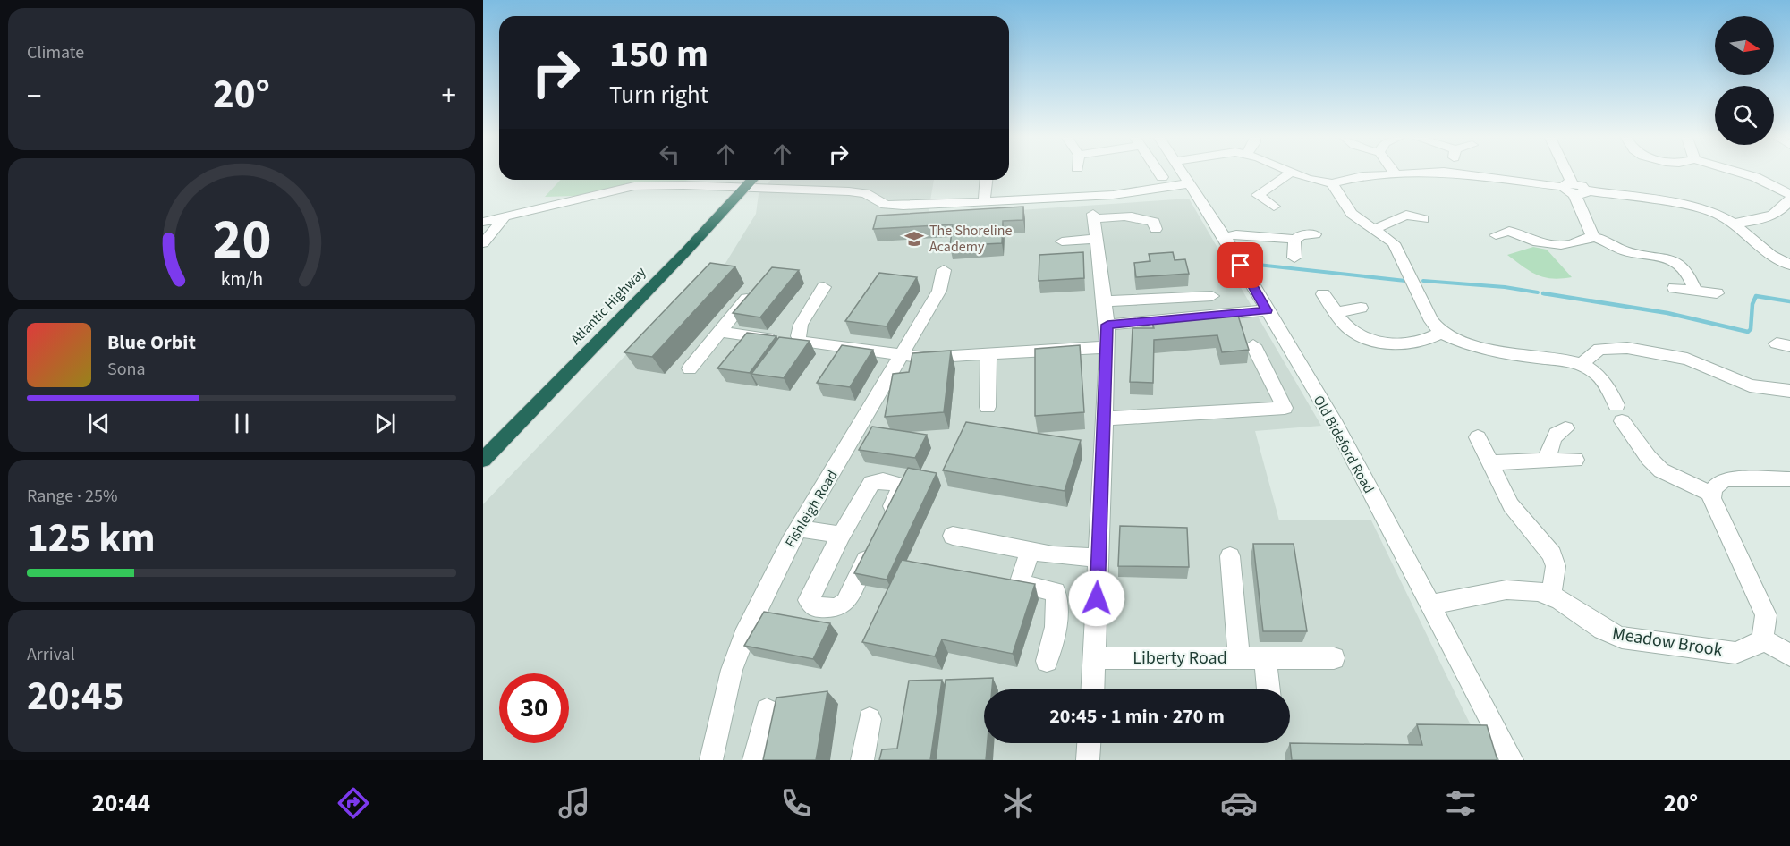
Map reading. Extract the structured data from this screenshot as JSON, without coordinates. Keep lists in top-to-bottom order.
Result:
{
  "streets": {
    "highway": ["Atlantic Highway"],
    "street": [
      "Old Bideford Road",
      "Fishleigh Road",
      "Meadow Brook",
      "Liberty Road"
    ]
  },
  "crossings": [
    ["Old Bideford Road", "Meadow Brook"]
  ],
  "places": {
    "school or university": ["The Shoreline Academy"]
  },
  "north": "right",
  "page": {
    "tile": [
      "Climate",
      ["Range · 25%", "125 km"],
      ["Arrival", "20:45"]
    ],
    "turn": ["150 m", "Turn right"],
    "heat": ["−", "20°", "+"],
    "song": ["Blue Orbit", "Sona"],
    "limit": "30",
    "trip": "20:45 · 1 min · 270 m",
    "tabs": ["20:44", "20°"],
    "gauge": ["20", "km/h"]
  }
}
